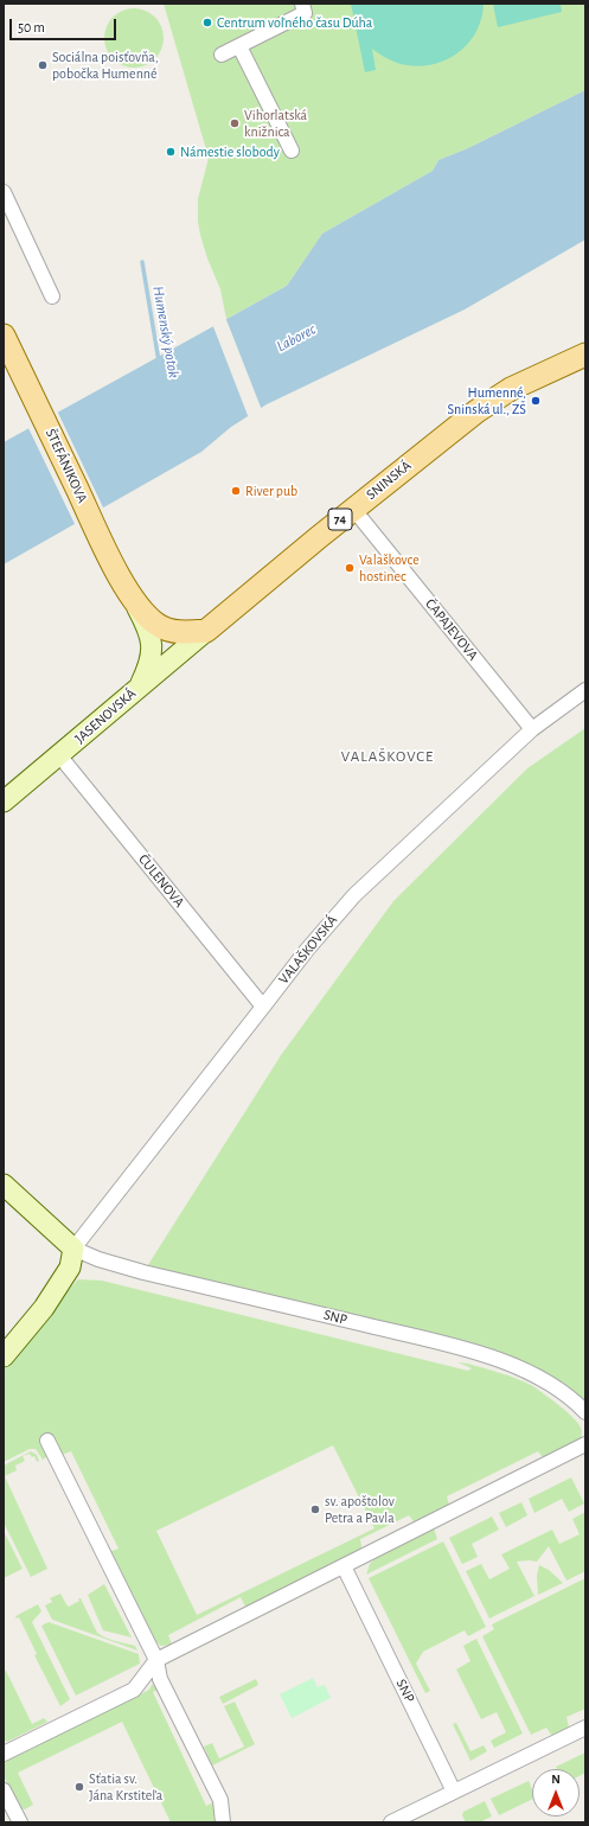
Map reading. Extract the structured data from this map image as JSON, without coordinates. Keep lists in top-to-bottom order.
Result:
{
  "streets": {
    "main road": ["ŠTEFÁNIKOVA", "SNINSKÁ", "74"],
    "street": [
      "ČAPAJEVOVA",
      "JASENOVSKÁ",
      "ČULENOVA",
      "VALAŠKOVSKÁ",
      "SNP"
    ]
  },
  "crossings": [
    ["ŠTEFÁNIKOVA", "SNINSKÁ"],
    ["ŠTEFÁNIKOVA", "JASENOVSKÁ"],
    ["SNINSKÁ", "ČAPAJEVOVA"],
    ["SNINSKÁ", "JASENOVSKÁ"],
    ["ČAPAJEVOVA", "VALAŠKOVSKÁ"],
    ["JASENOVSKÁ", "ČULENOVA"],
    ["ČULENOVA", "VALAŠKOVSKÁ"],
    ["VALAŠKOVSKÁ", "SNP"]
  ],
  "districts": ["VALAŠKOVCE"],
  "water": ["Humenský potok", "Laborec"],
  "places": [
    "Centrum voľného času Dúha",
    "Sociálna poisťovňa, pobočka Humenné",
    "Vihorlatská knižnica",
    "Námestie slobody",
    "Humenné, Sninská ul., ZŠ",
    "River pub",
    "Valaškovce hostinec",
    "sv. apoštolov Petra a Pavla",
    "Sťatia sv. Jána Krstiteľa"
  ],
  "scale_bar": "50 m",
  "north": "top"
}
